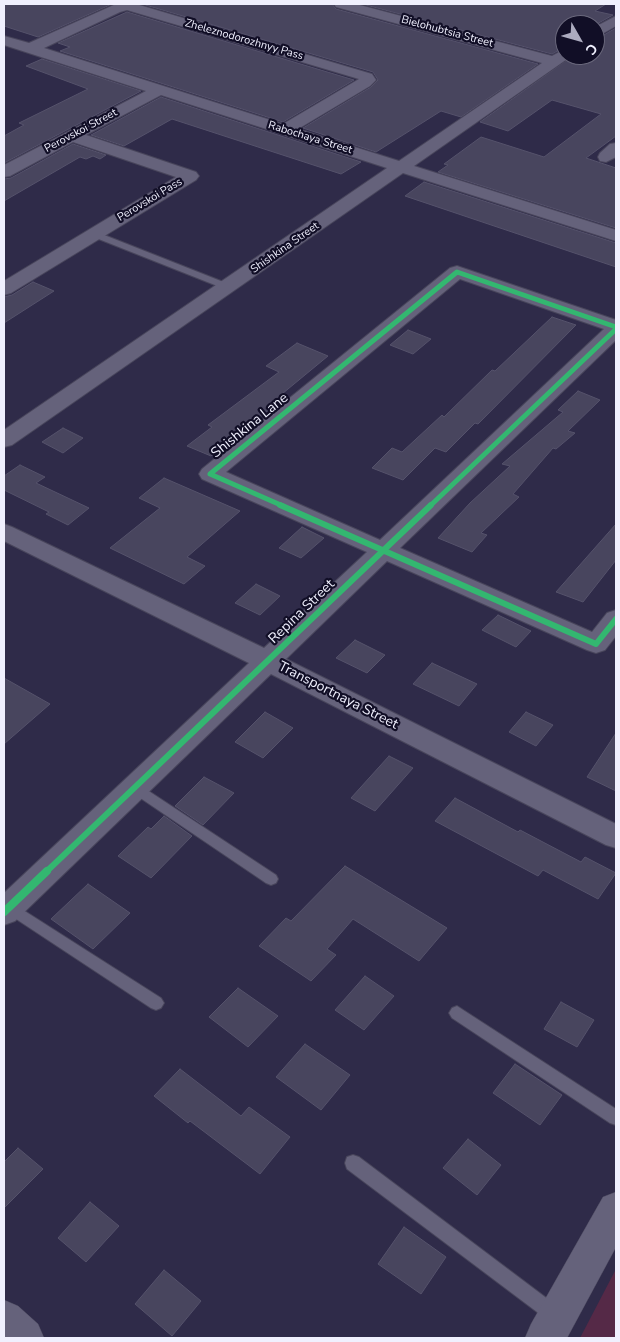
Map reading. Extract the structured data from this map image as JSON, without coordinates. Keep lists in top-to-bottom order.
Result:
{
  "streets": {
    "street": [
      "Bielohubtsia Street",
      "Zheleznodorozhnyy Pass",
      "Perovskoi Street",
      "Rabochaya Street",
      "Perovskoi Pass",
      "Shishkina Street",
      "Shishkina Lane",
      "Repina Street",
      "Transportnaya Street"
    ]
  },
  "crossings": [
    ["Zheleznodorozhnyy Pass", "Rabochaya Street"],
    ["Perovskoi Street", "Rabochaya Street"],
    ["Perovskoi Street", "Perovskoi Pass"],
    ["Rabochaya Street", "Shishkina Street"],
    ["Shishkina Lane", "Repina Street"],
    ["Repina Street", "Transportnaya Street"]
  ],
  "north": "bottom right"
}
